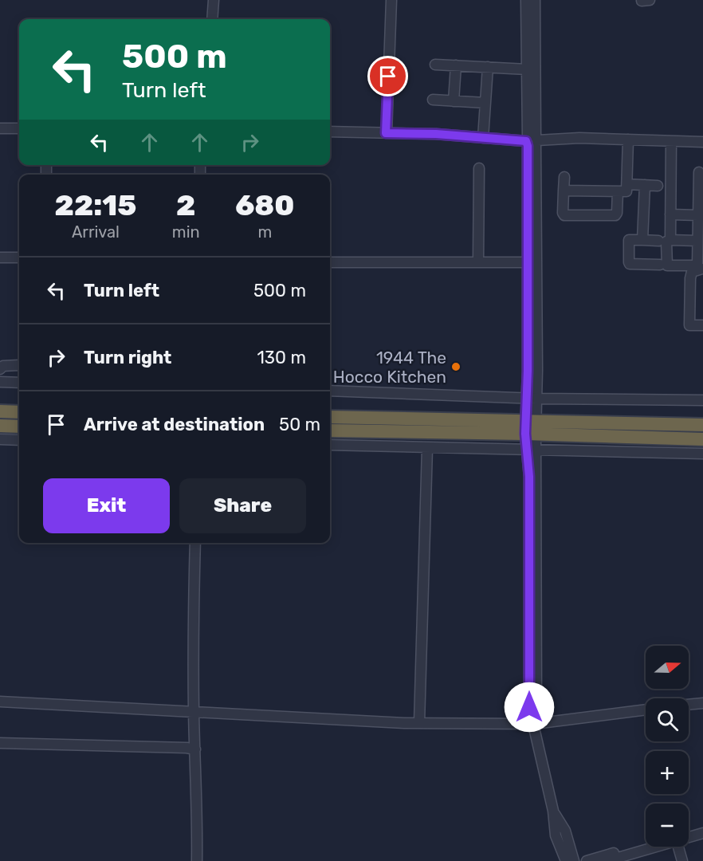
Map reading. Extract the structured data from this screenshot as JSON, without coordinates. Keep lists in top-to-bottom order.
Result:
{
  "places": ["1944 The Hocco Kitchen"],
  "north": "right",
  "page": {
    "turn": ["500 m", "Turn left"],
    "eta": [
      "22:15",
      "Arrival",
      "2",
      "min",
      "680",
      "m"
    ],
    "list": [
      {
        "name": "Turn left",
        "value": "500 m"
      },
      {
        "name": "Turn right",
        "value": "130 m"
      },
      {
        "name": "Arrive at destination",
        "value": "50 m"
      }
    ],
    "buttons": ["Exit", "Share"],
    "map_buttons": ["+", "−"]
  }
}
